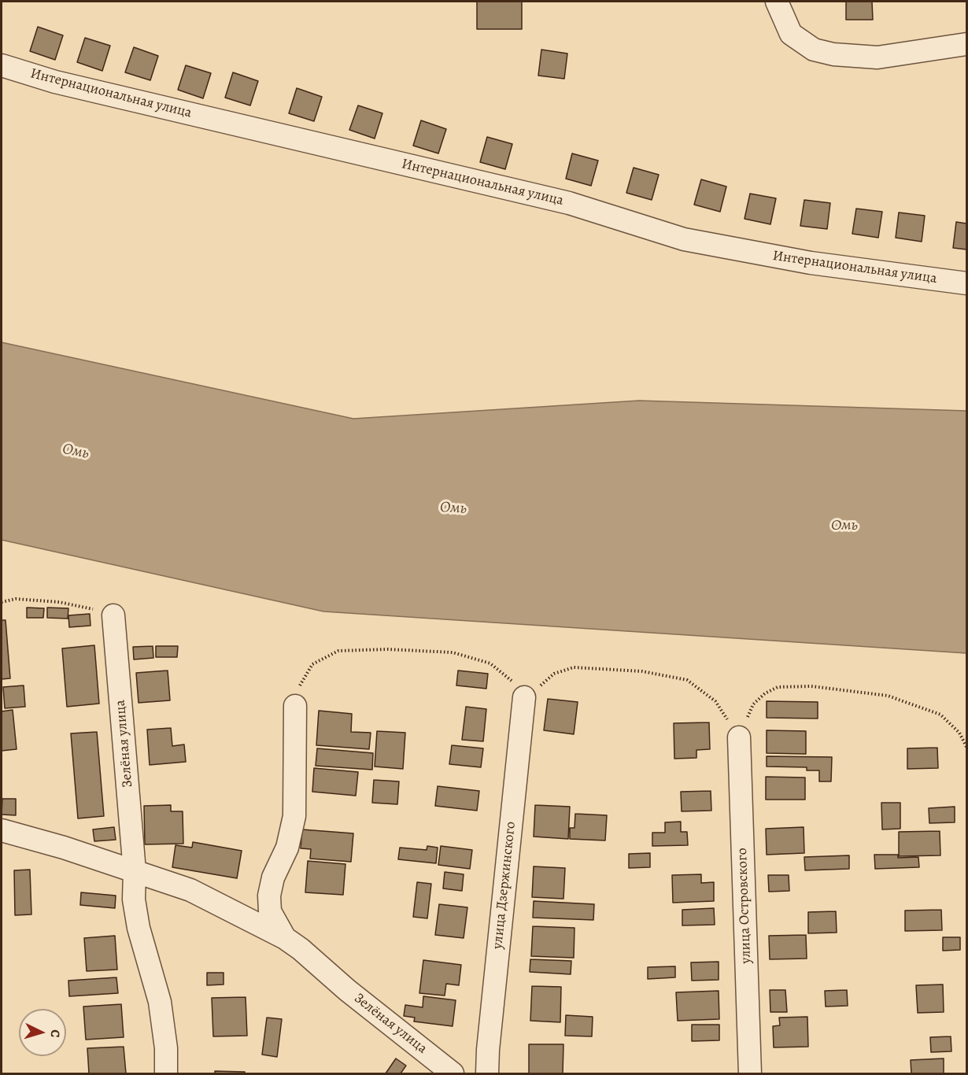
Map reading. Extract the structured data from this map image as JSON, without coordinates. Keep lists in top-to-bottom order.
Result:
{
  "streets": {
    "street": [
      "Интернациональная улица",
      "Зелёная улица",
      "улица Дзержинского",
      "улица Островского"
    ]
  },
  "water": ["Омь"],
  "north": "right"
}
